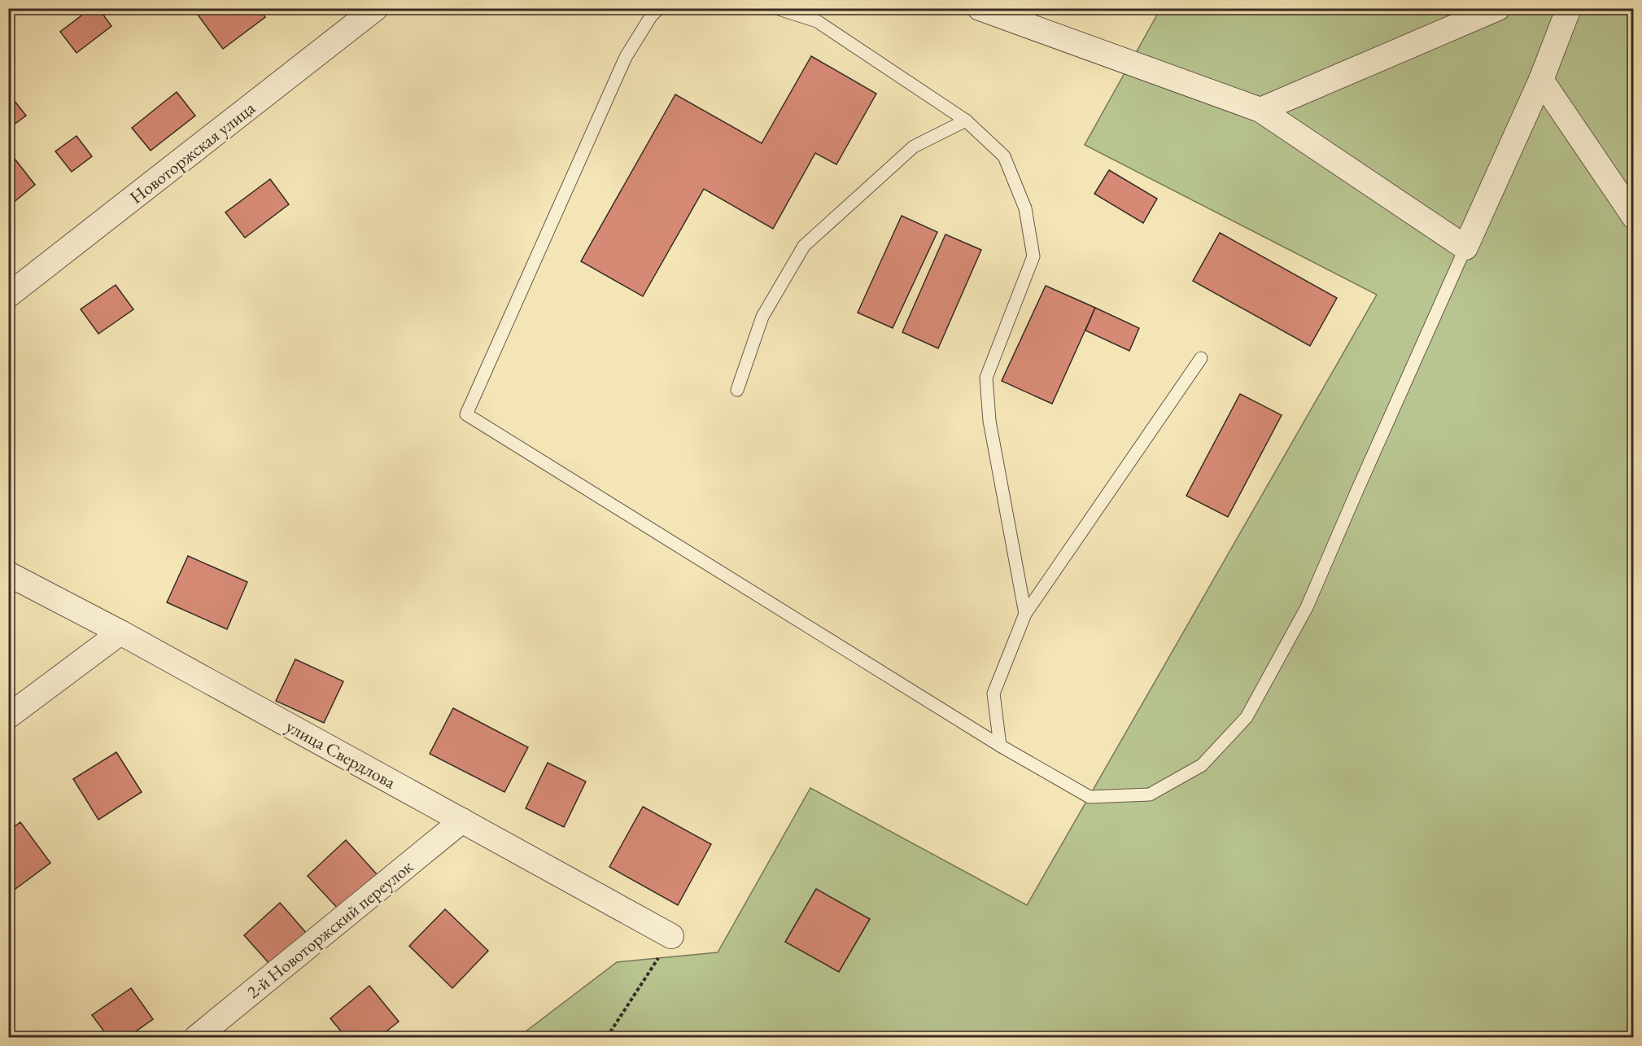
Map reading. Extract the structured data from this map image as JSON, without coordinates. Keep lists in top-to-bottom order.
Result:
{
  "streets": {
    "street": ["Новоторжская улица", "улица Свердлова", "2-й Новоторжский переулок"]
  },
  "crossings": [
    ["улица Свердлова", "2-й Новоторжский переулок"]
  ]
}
